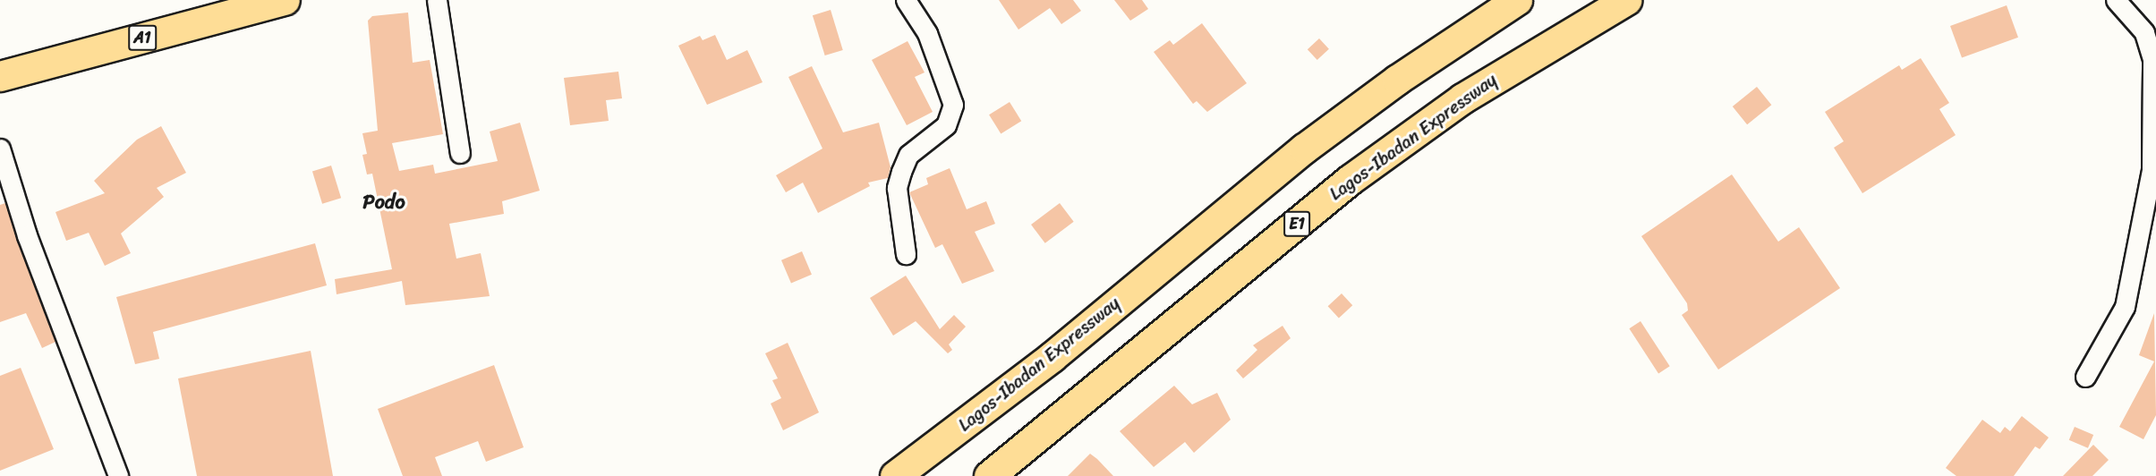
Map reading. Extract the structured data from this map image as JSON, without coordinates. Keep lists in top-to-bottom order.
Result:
{
  "streets": {
    "highway": ["A1", "Lagos-Ibadan Expressway", "E1"]
  },
  "districts": ["Podo"]
}
